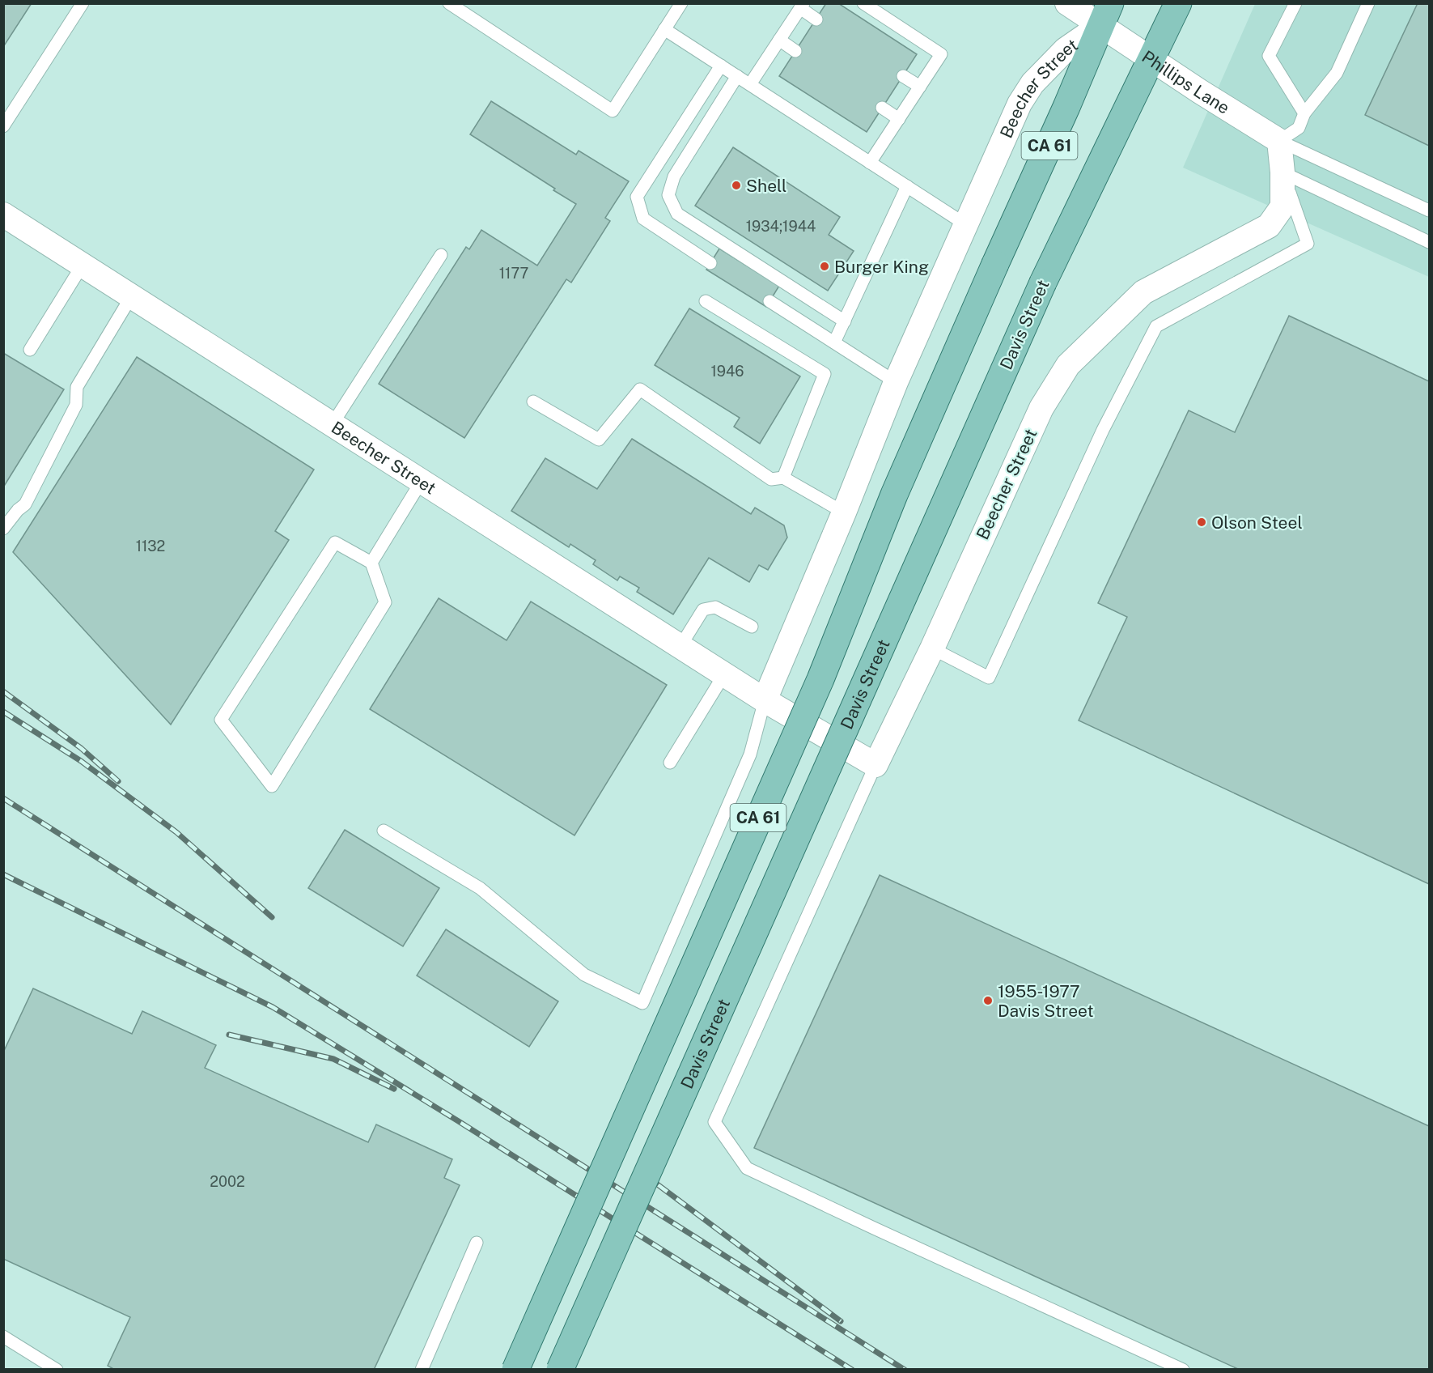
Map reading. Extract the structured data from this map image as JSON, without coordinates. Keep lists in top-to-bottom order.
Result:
{
  "streets": {
    "main road": ["CA 61", "Davis Street"],
    "street": ["Phillips Lane", "Beecher Street"]
  },
  "crossings": [
    ["Phillips Lane", "Beecher Street"],
    ["Phillips Lane", "CA 61"],
    ["Phillips Lane", "Davis Street"],
    ["Beecher Street", "CA 61"]
  ],
  "places": [
    "Shell",
    "Burger King",
    "Olson Steel",
    "1955-1977 Davis Street"
  ],
  "house_numbers": [
    "1934;1944",
    "1177",
    "1946",
    "1132",
    "2002"
  ]
}
